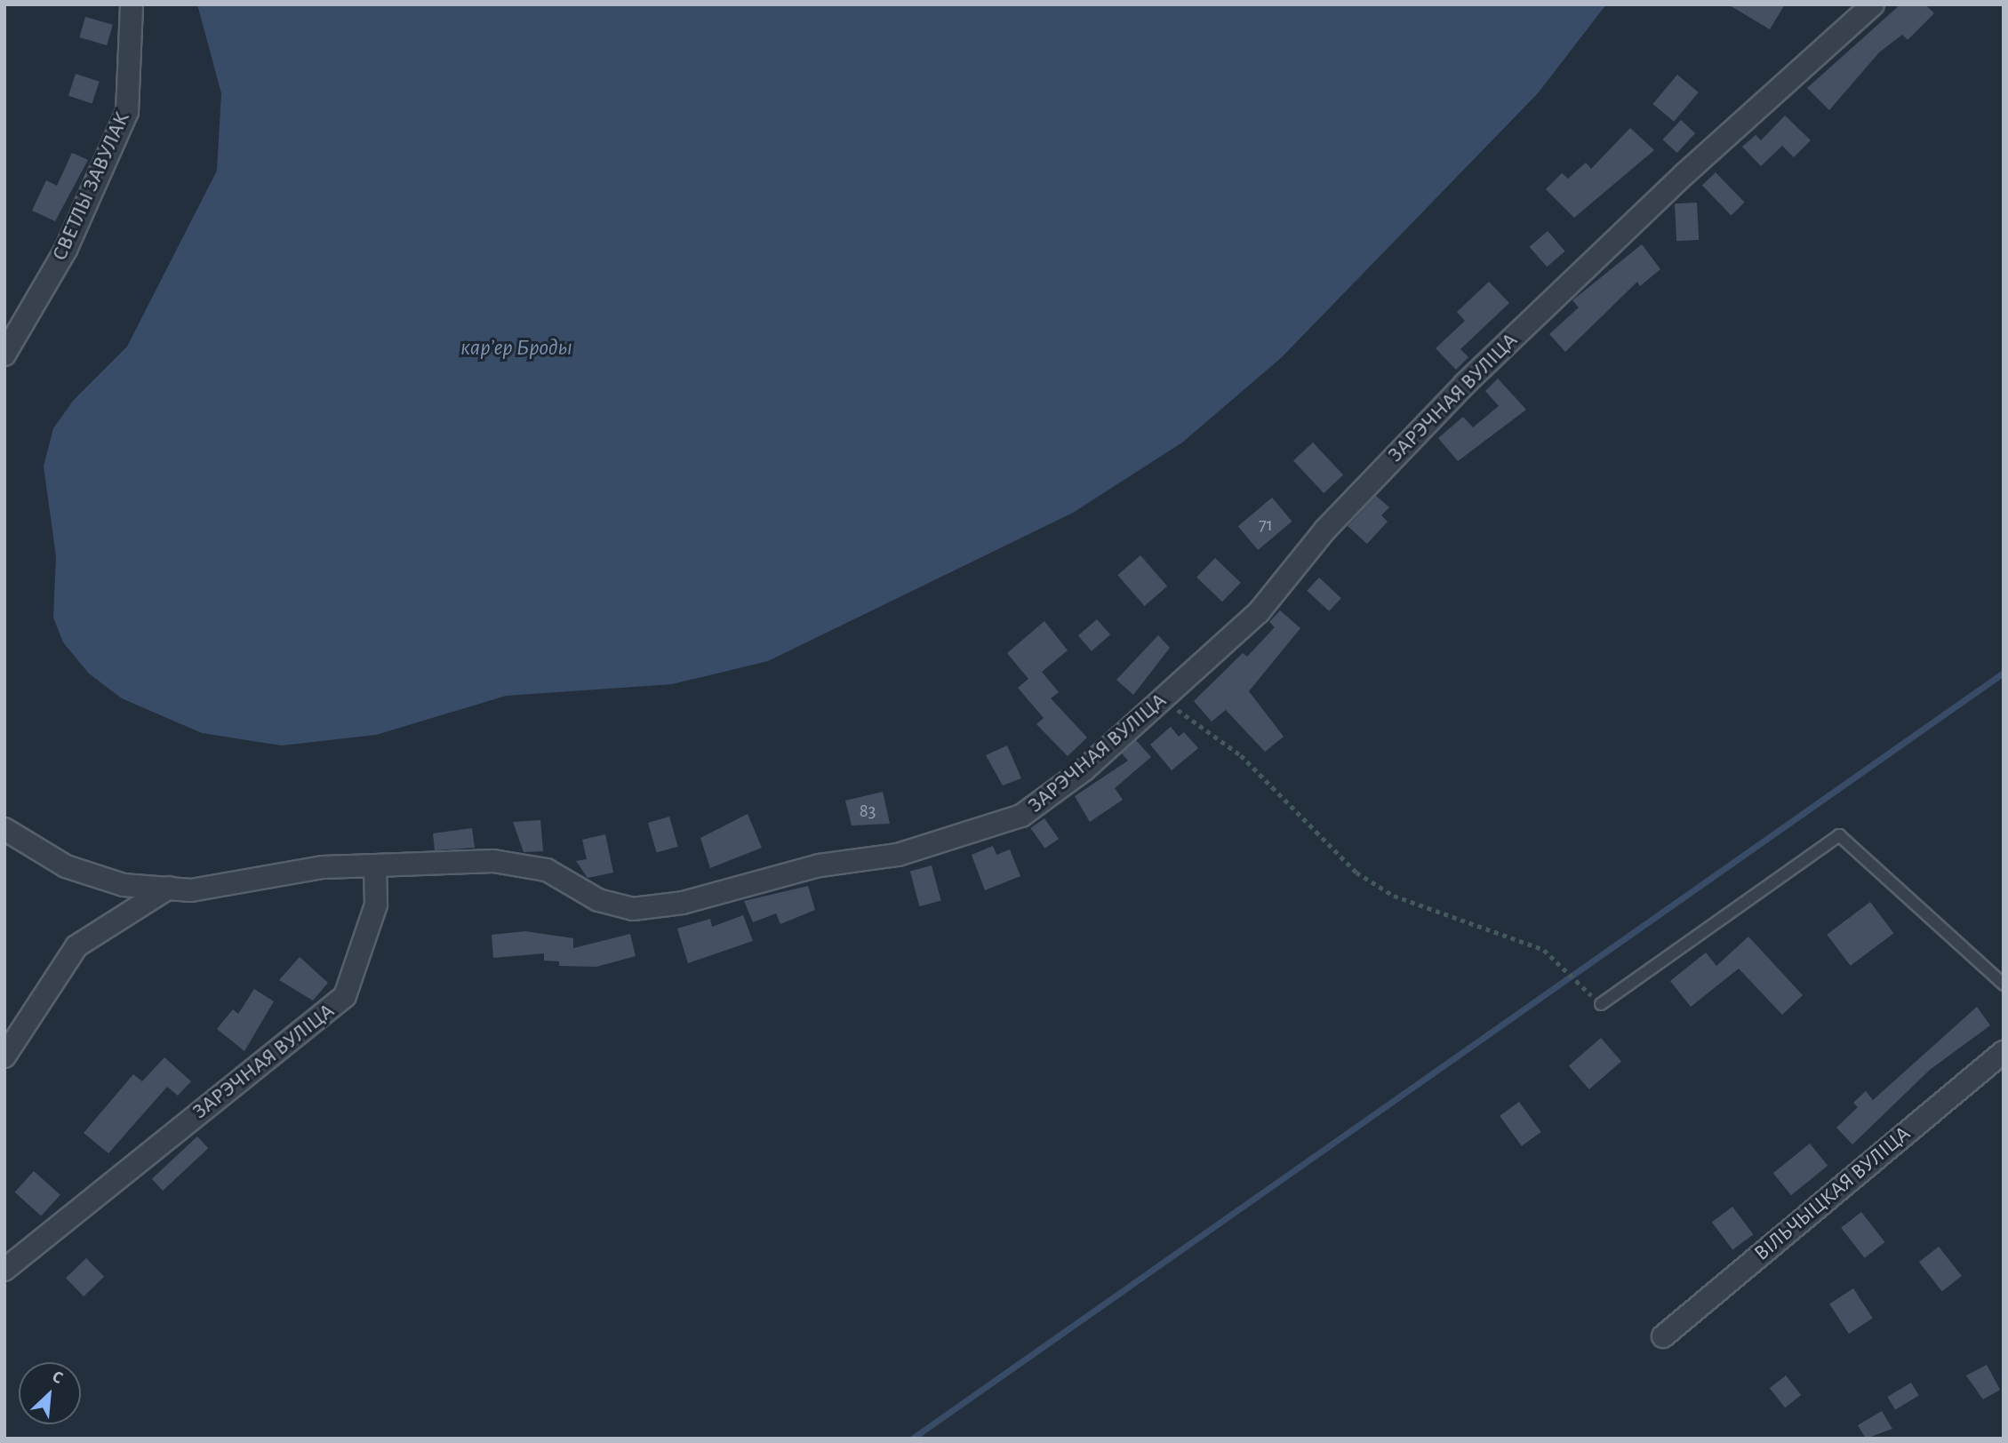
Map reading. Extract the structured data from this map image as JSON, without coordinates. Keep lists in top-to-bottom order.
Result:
{
  "streets": {
    "street": ["СВЕТЛЫ ЗАВУЛАК", "ЗАРЭЧНАЯ ВУЛІЦА", "ВІЛЬЧЫЦКАЯ ВУЛІЦА"]
  },
  "water": ["карʼер Броды"],
  "house_numbers": ["71", "83"],
  "north": "top right"
}
